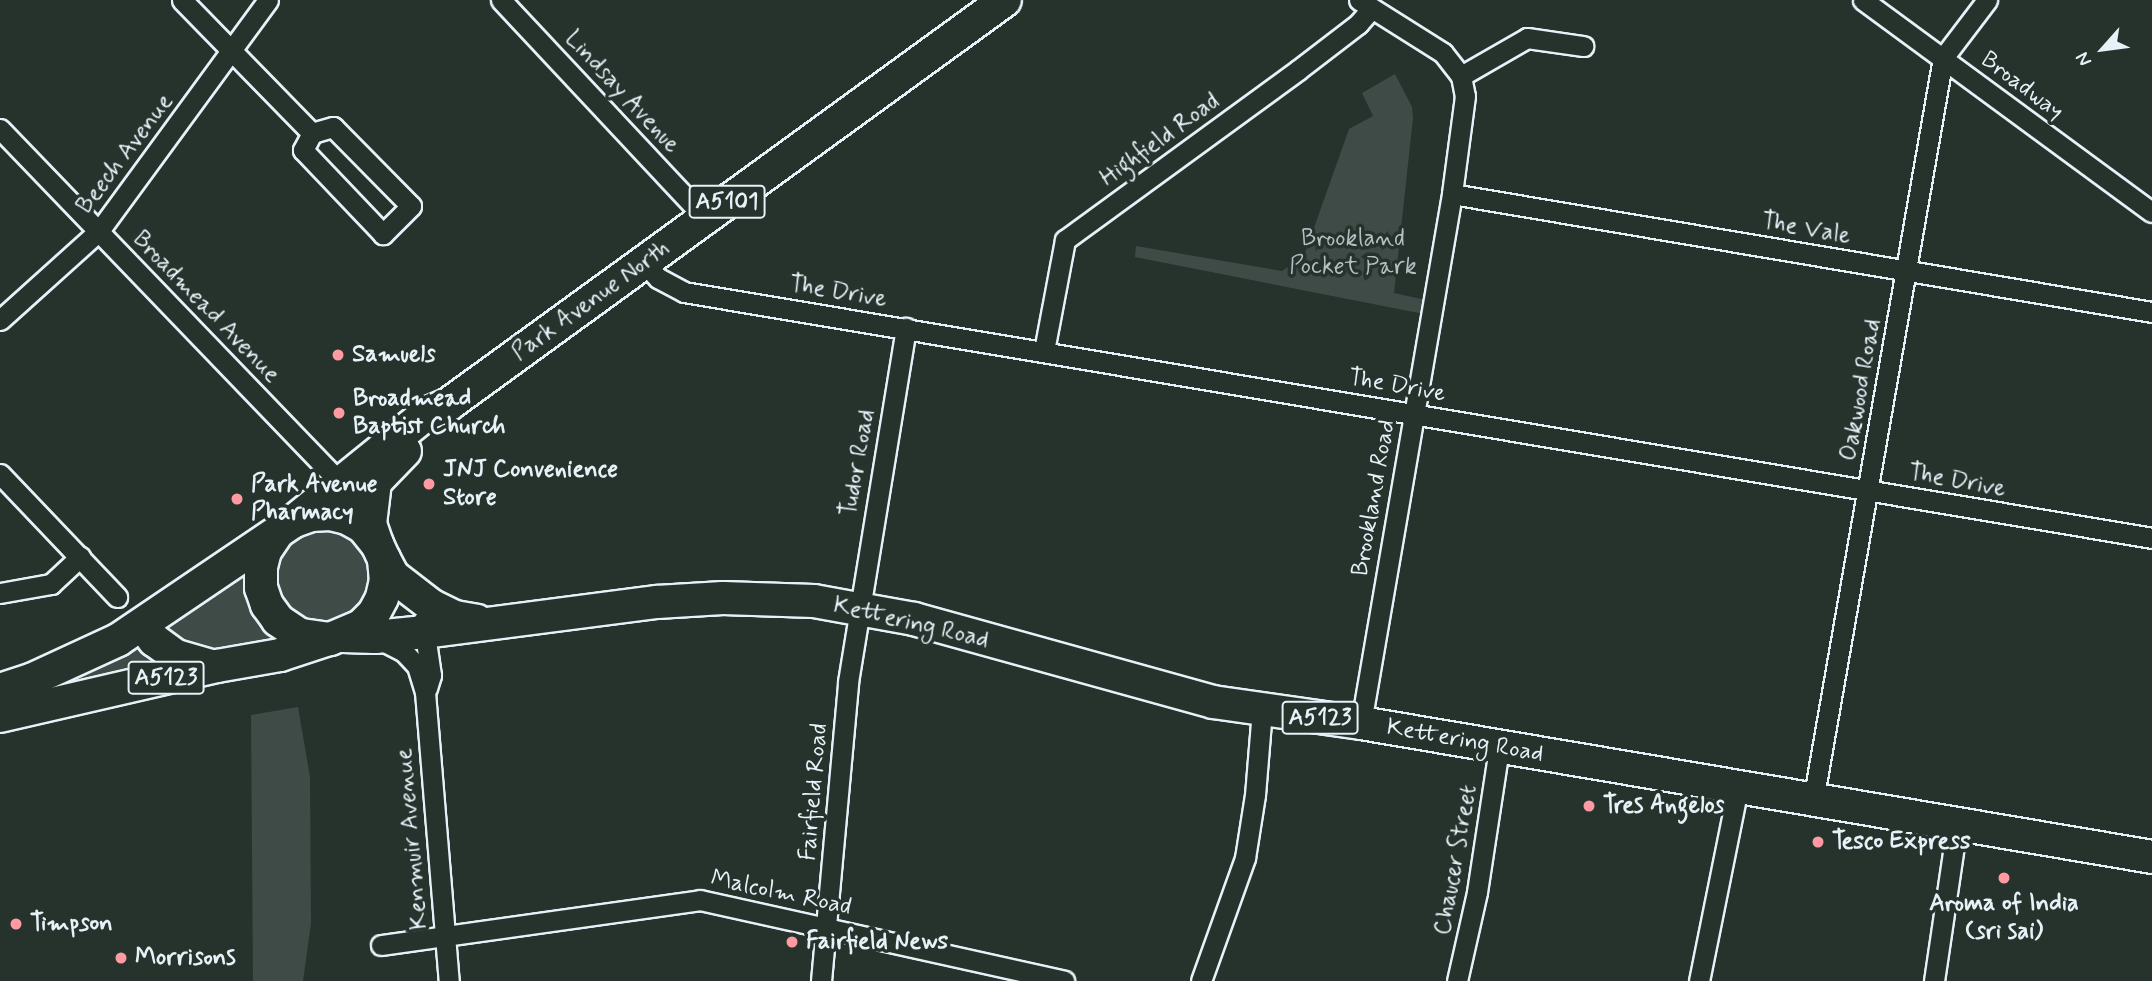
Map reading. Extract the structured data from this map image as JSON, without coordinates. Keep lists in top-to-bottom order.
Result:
{
  "streets": {
    "main road": [
      "A5101",
      "Park Avenue North",
      "Kettering Road",
      "A5123"
    ],
    "street": [
      "Broadway",
      "Lindsay Avenue",
      "Highfield Road",
      "Beech Avenue",
      "The Vale",
      "The Drive",
      "Broadmead Avenue",
      "Oakwood Road",
      "Tudor Road",
      "Brookland Road",
      "Fairfield Road",
      "Kenmuir Avenue",
      "Chaucer Street",
      "Malcolm Road"
    ]
  },
  "crossings": [
    ["Broadway", "Oakwood Road"],
    ["Lindsay Avenue", "Park Avenue North"],
    ["Highfield Road", "The Drive"],
    ["Beech Avenue", "Broadmead Avenue"],
    ["The Vale", "Oakwood Road"],
    ["The Vale", "Brookland Road"],
    ["The Drive", "Park Avenue North"],
    ["The Drive", "Oakwood Road"],
    ["The Drive", "Tudor Road"],
    ["The Drive", "Brookland Road"],
    ["Park Avenue North", "Broadmead Avenue"],
    ["Park Avenue North", "Kettering Road"],
    ["Park Avenue North", "A5123"],
    ["Park Avenue North", "Kenmuir Avenue"],
    ["Broadmead Avenue", "Kettering Road"],
    ["Broadmead Avenue", "A5123"],
    ["Broadmead Avenue", "Kenmuir Avenue"],
    ["Oakwood Road", "Kettering Road"],
    ["Tudor Road", "Kettering Road"],
    ["Tudor Road", "Fairfield Road"],
    ["Brookland Road", "Kettering Road"],
    ["Kettering Road", "A5123"],
    ["Kettering Road", "Fairfield Road"],
    ["Kettering Road", "Kenmuir Avenue"],
    ["Kettering Road", "Chaucer Street"],
    ["A5123", "Kenmuir Avenue"],
    ["Fairfield Road", "Malcolm Road"],
    ["Kenmuir Avenue", "Malcolm Road"]
  ],
  "parks": ["Brookland Pocket Park"],
  "places": [
    "Samuels",
    "Broadmead Baptist Church",
    "JNJ Convenience Store",
    "Park Avenue Pharmacy",
    "Tres Angelos",
    "Tesco Express",
    "Aroma of India (sri sai)",
    "Timpson",
    "Fairfield News",
    "Morrisons"
  ],
  "north": "bottom left"
}
